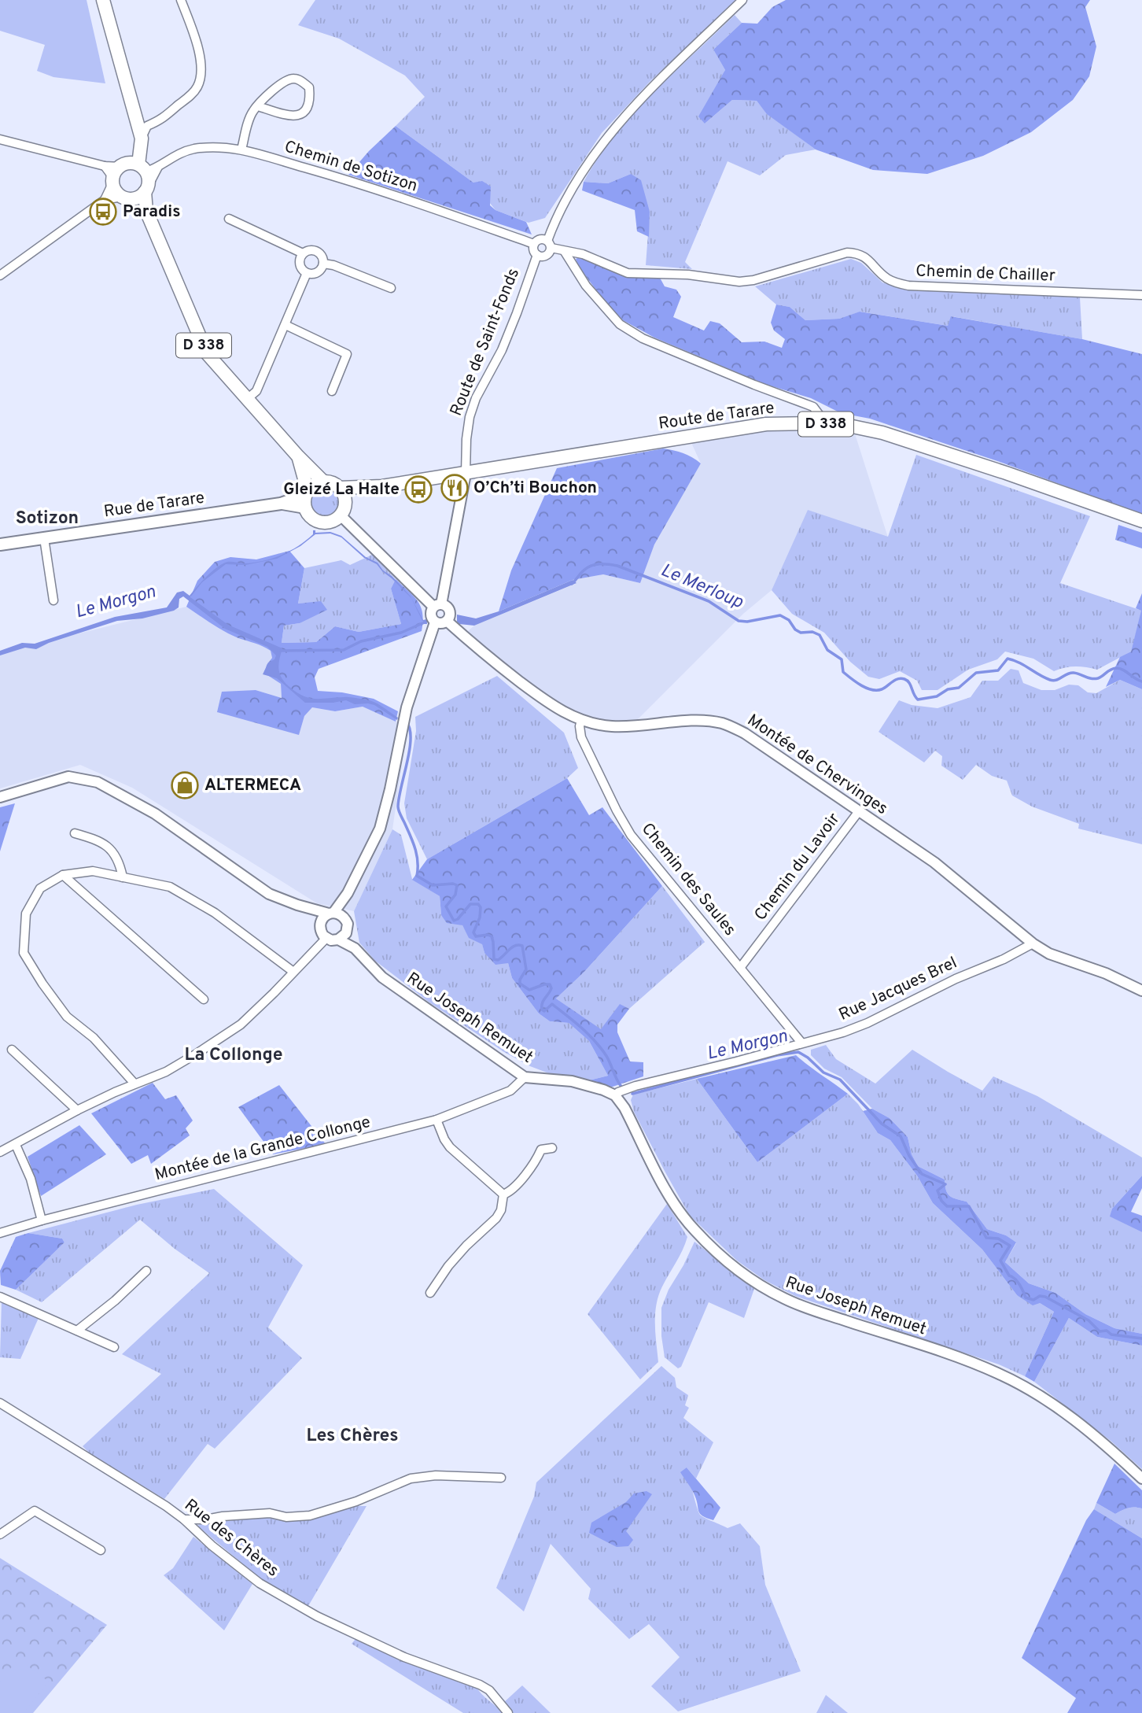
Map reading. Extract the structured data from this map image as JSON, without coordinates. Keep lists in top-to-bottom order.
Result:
{
  "streets": {
    "main road": ["D 338", "Route de Tarare", "Rue de Tarare"],
    "street": [
      "Chemin de Sotizon",
      "Chemin de Chailler",
      "Route de Saint-Fonds",
      "Montée de Chervinges",
      "Chemin du Lavoir",
      "Chemin des Saules",
      "Rue Jacques Brel",
      "Rue Joseph Remuet",
      "Montée de la Grande Collonge",
      "Rue des Chères"
    ]
  },
  "crossings": [
    ["Chemin de Sotizon", "Chemin de Chailler"],
    ["Chemin de Sotizon", "Route de Saint-Fonds"],
    ["Chemin de Chailler", "Route de Saint-Fonds"],
    ["Route de Saint-Fonds", "Route de Tarare"],
    ["Route de Saint-Fonds", "Montée de Chervinges"],
    ["D 338", "Route de Tarare"],
    ["D 338", "Rue de Tarare"],
    ["Route de Tarare", "Rue de Tarare"],
    ["Montée de Chervinges", "Chemin du Lavoir"],
    ["Montée de Chervinges", "Chemin des Saules"],
    ["Montée de Chervinges", "Rue Jacques Brel"],
    ["Chemin du Lavoir", "Chemin des Saules"],
    ["Chemin des Saules", "Rue Jacques Brel"],
    ["Rue Jacques Brel", "Rue Joseph Remuet"],
    ["Rue Joseph Remuet", "Montée de la Grande Collonge"]
  ],
  "districts": ["Sotizon", "La Collonge", "Les Chères"],
  "water": ["Le Merloup", "Le Morgon"],
  "places": {
    "bus stop": ["Paradis", "Gleizé La Halte"],
    "restaurant": ["O’Ch’ti Bouchon"],
    "shop": ["ALTERMECA"]
  }
}
